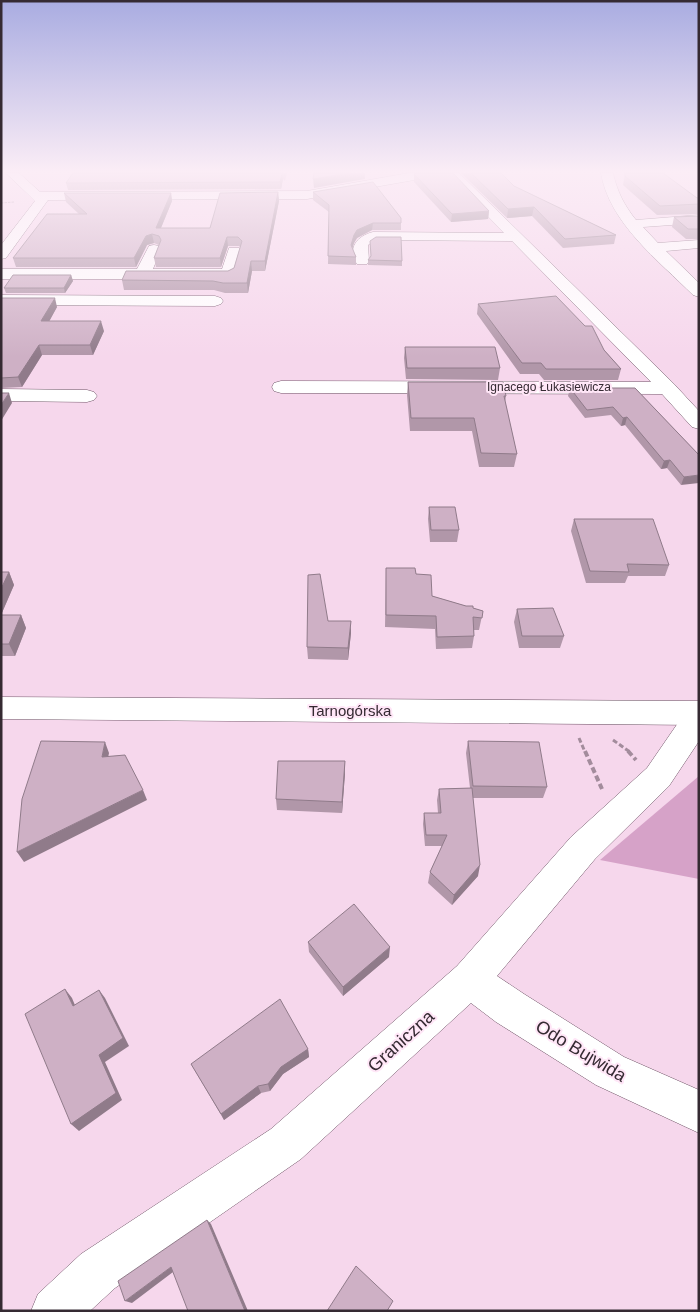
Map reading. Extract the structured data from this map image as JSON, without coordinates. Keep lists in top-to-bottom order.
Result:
{
  "streets": {
    "street": [
      "Ignacego Łukasiewicza",
      "Tarnogórska",
      "Graniczna",
      "Odo Bujwida"
    ]
  },
  "crossings": [
    ["Graniczna", "Odo Bujwida"]
  ]
}
